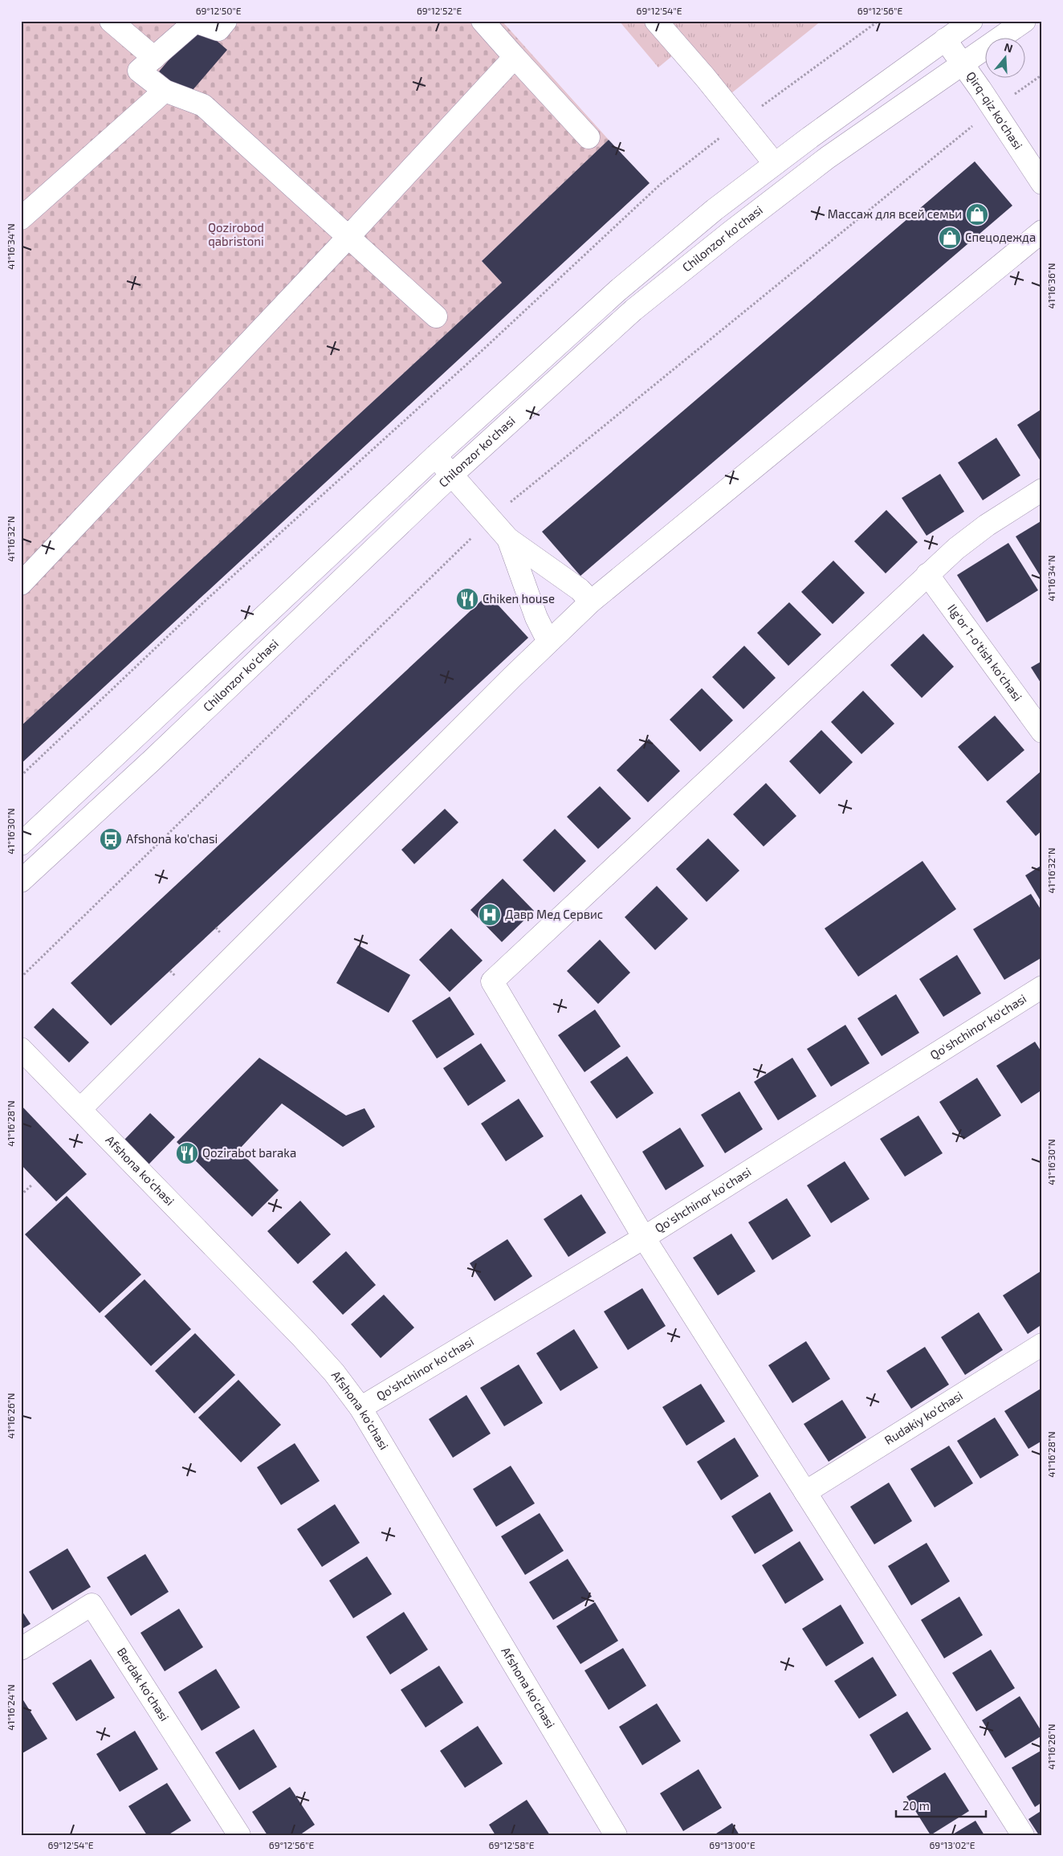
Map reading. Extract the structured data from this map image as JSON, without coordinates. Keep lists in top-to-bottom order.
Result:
{
  "streets": {
    "street": [
      "Qirq-qiz ko'chasi",
      "Chilonzor ko'chasi",
      "Ilg'or 1-o'tish ko'chasi",
      "Qo'shchinor ko'chasi",
      "Afshona ko'chasi",
      "Rudakiy ko'chasi",
      "Berdak ko'chasi"
    ]
  },
  "crossings": [
    ["Qirq-qiz ko'chasi", "Chilonzor ko'chasi"],
    ["Qo'shchinor ko'chasi", "Afshona ko'chasi"]
  ],
  "parks": ["Qozirobod qabristoni"],
  "places": {
    "shop": ["Массаж для всей семьи", "Спецодежда"],
    "restaurant": ["Chiken house", "Qozirabot baraka"],
    "bus stop": ["Afshona ko'chasi"],
    "hospital": ["Давр Мед Сервис"]
  },
  "scale_bar": "20 m",
  "north": "top",
  "coordinates": [
    "69°12'50\"E",
    "69°12'52\"E",
    "69°12'54\"E",
    "69°12'56\"E",
    "41°16'34\"N",
    "41°16'36\"N",
    "41°16'32\"N",
    "41°16'30\"N",
    "41°16'28\"N",
    "41°16'26\"N",
    "41°16'24\"N",
    "69°12'58\"E",
    "69°13'00\"E",
    "69°13'02\"E"
  ]
}
